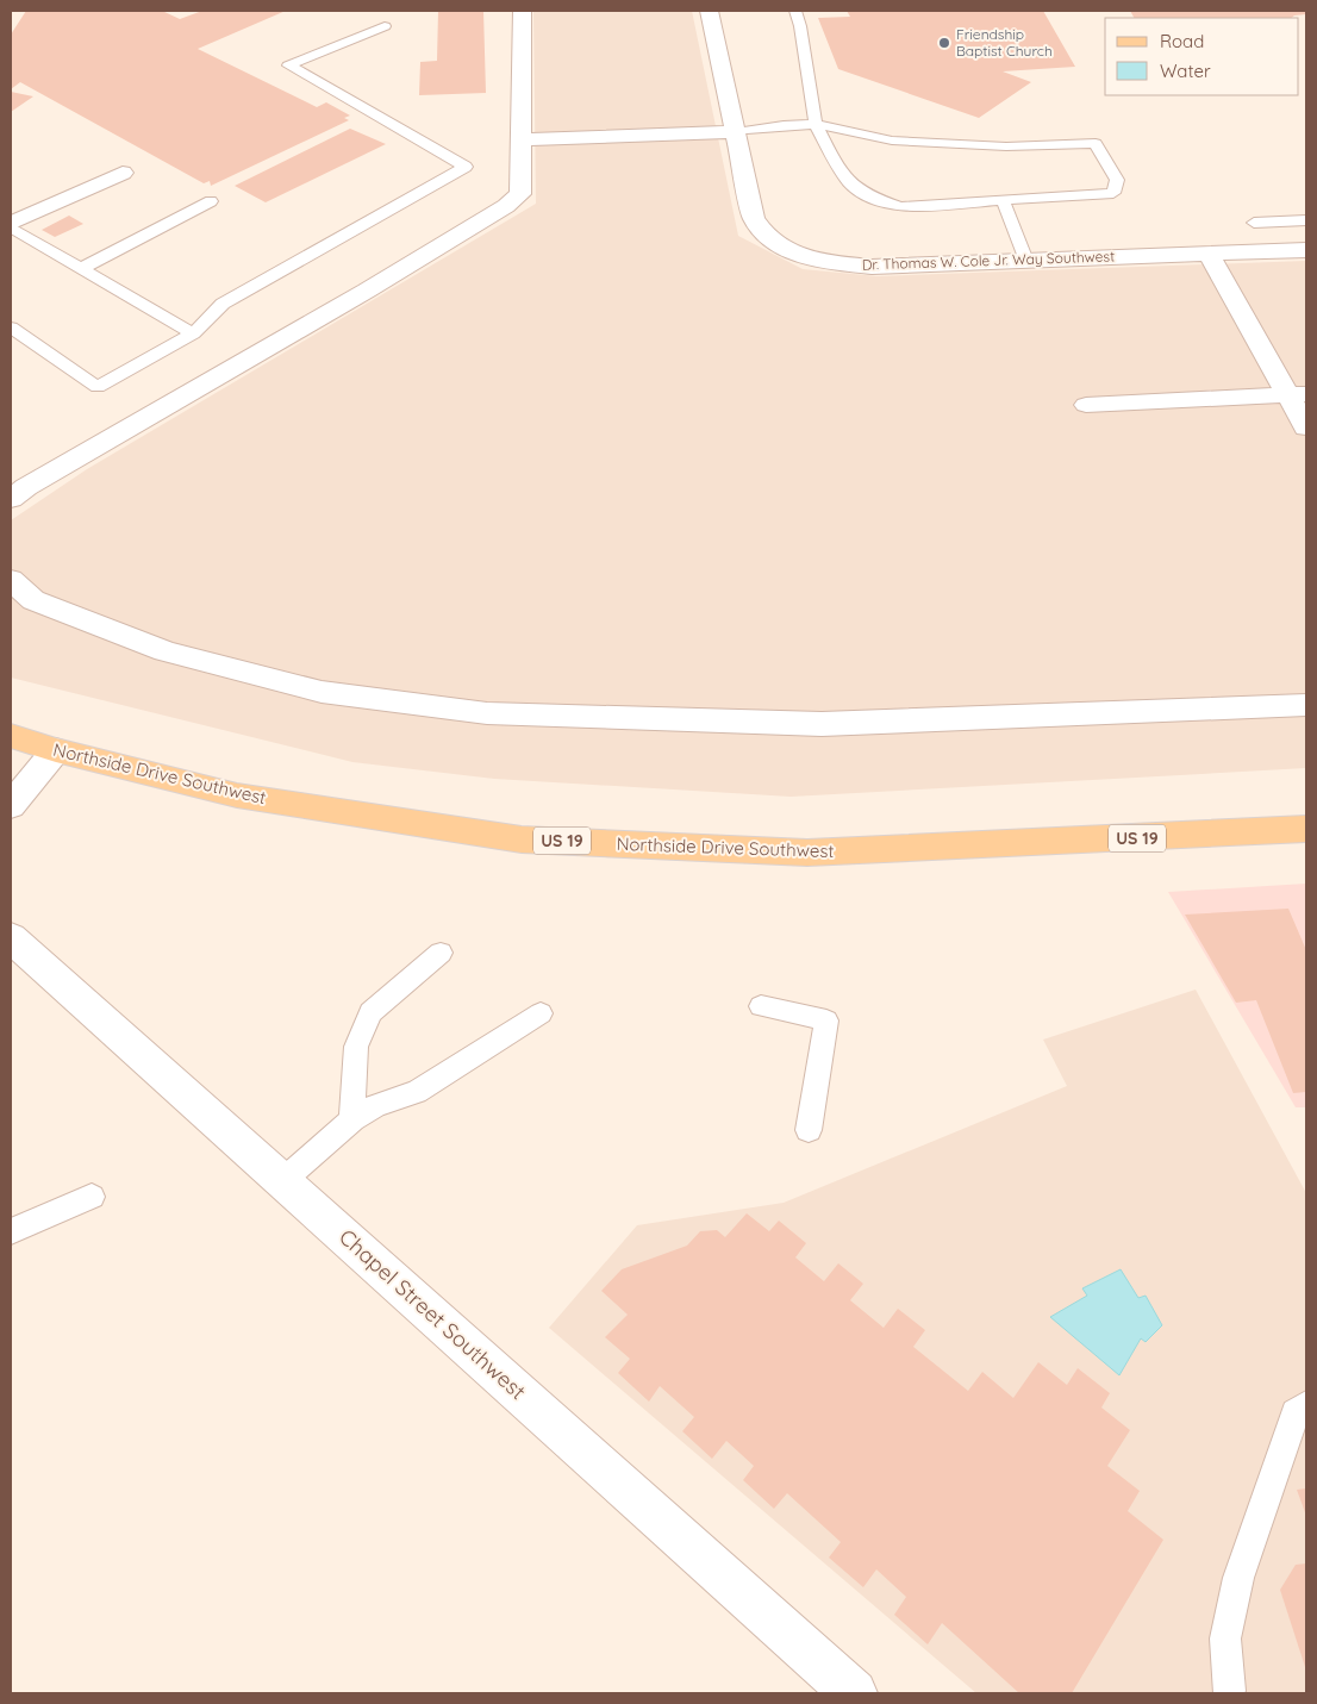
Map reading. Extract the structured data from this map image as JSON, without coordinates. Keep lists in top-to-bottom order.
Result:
{
  "streets": {
    "main road": ["Northside Drive Southwest", "US 19"],
    "street": ["Dr. Thomas W. Cole Jr. Way Southwest", "Chapel Street Southwest"]
  },
  "places": ["Friendship Baptist Church"],
  "legend": ["Road", "Water"]
}
